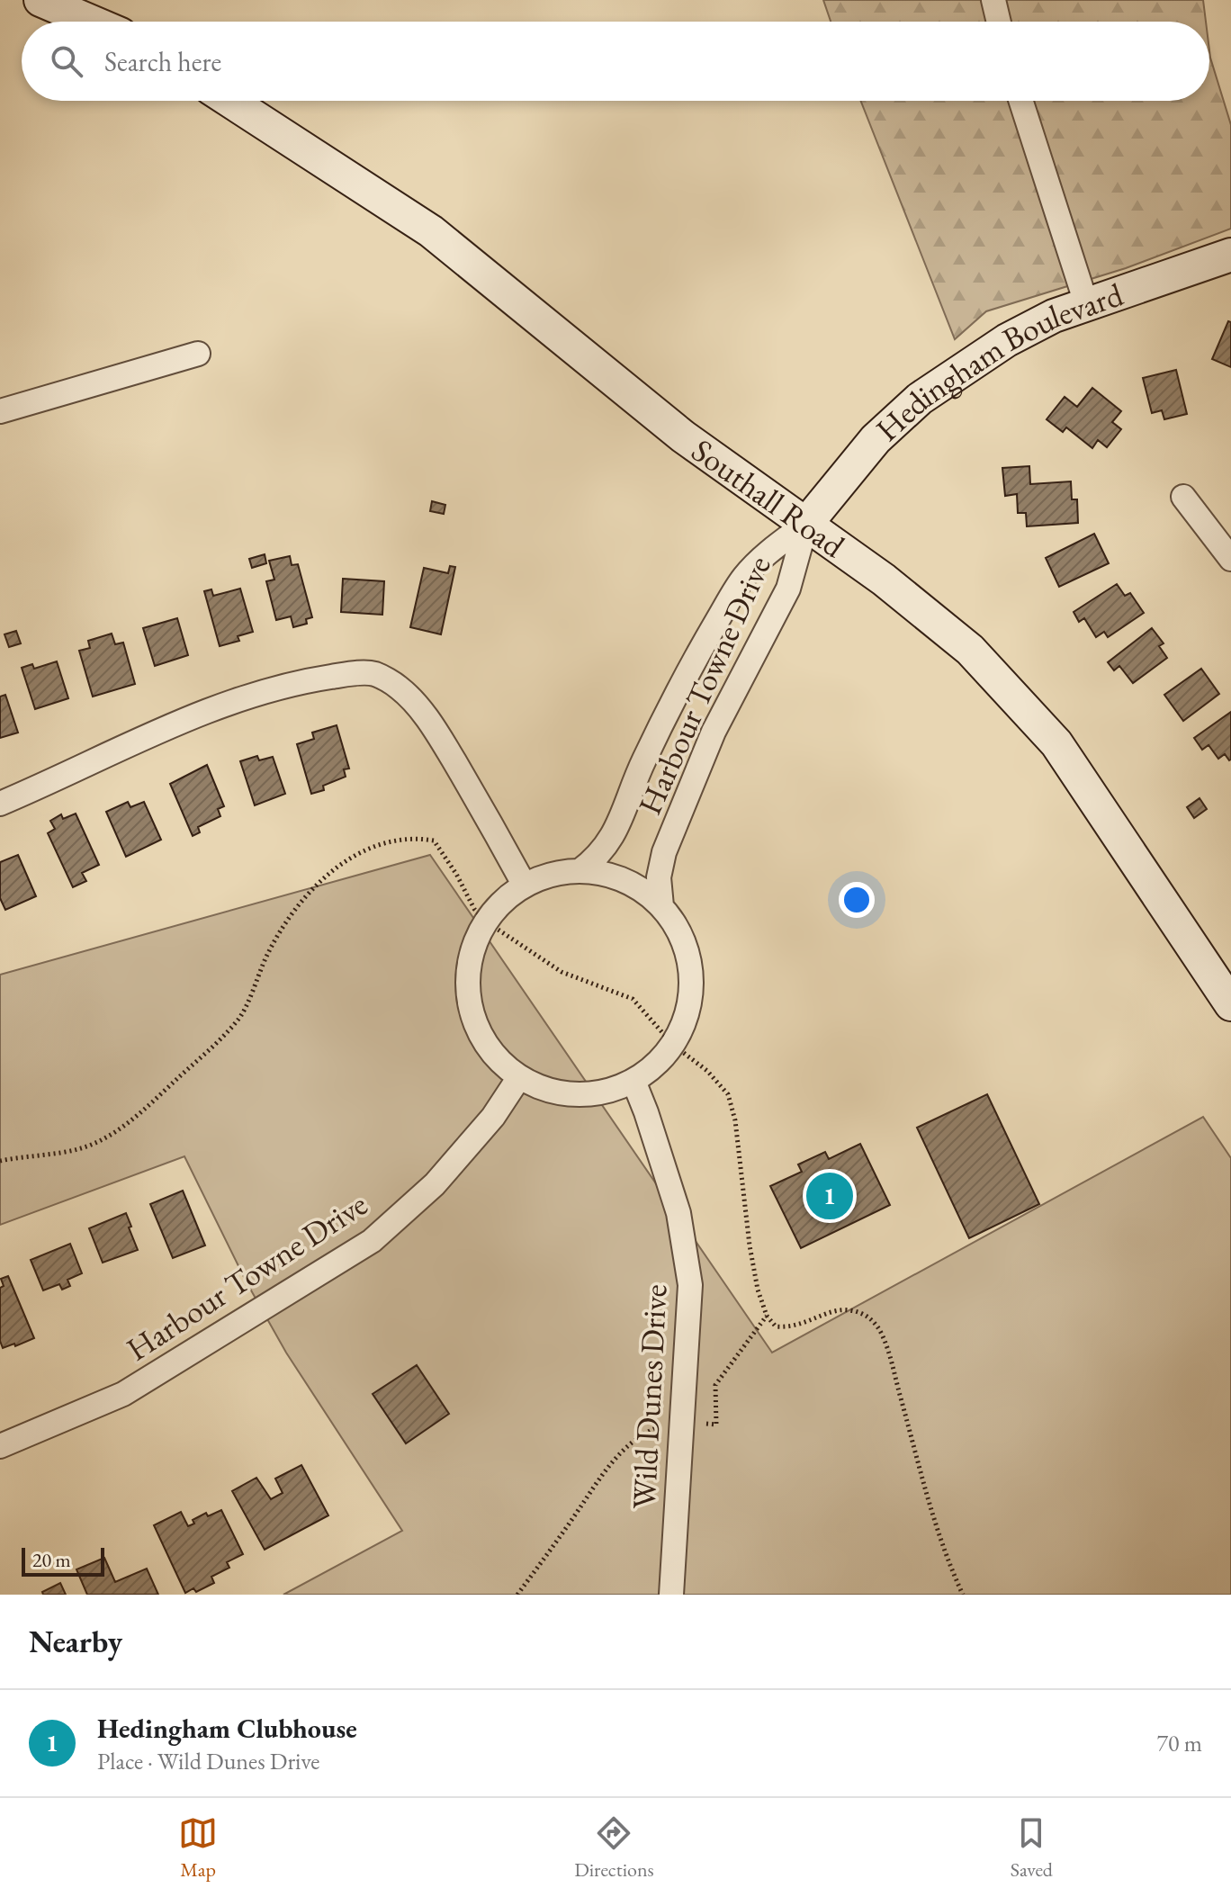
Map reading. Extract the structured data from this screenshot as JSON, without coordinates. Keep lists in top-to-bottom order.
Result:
{
  "streets": {
    "street": [
      "Hedingham Boulevard",
      "Southall Road",
      "Harbour Towne Drive",
      "Wild Dunes Drive"
    ]
  },
  "crossings": [
    ["Hedingham Boulevard", "Southall Road"],
    ["Hedingham Boulevard", "Harbour Towne Drive"],
    ["Southall Road", "Harbour Towne Drive"]
  ],
  "scale_bar": "20 m",
  "page": {
    "search": "Search here",
    "pins": "1",
    "scale": "20 m",
    "heading": "Nearby",
    "list": [
      {
        "mark": "1",
        "name": "Hedingham Clubhouse",
        "note": "Place · Wild Dunes Drive",
        "value": "70 m"
      }
    ],
    "nav": ["Map", "Directions", "Saved"]
  }
}
